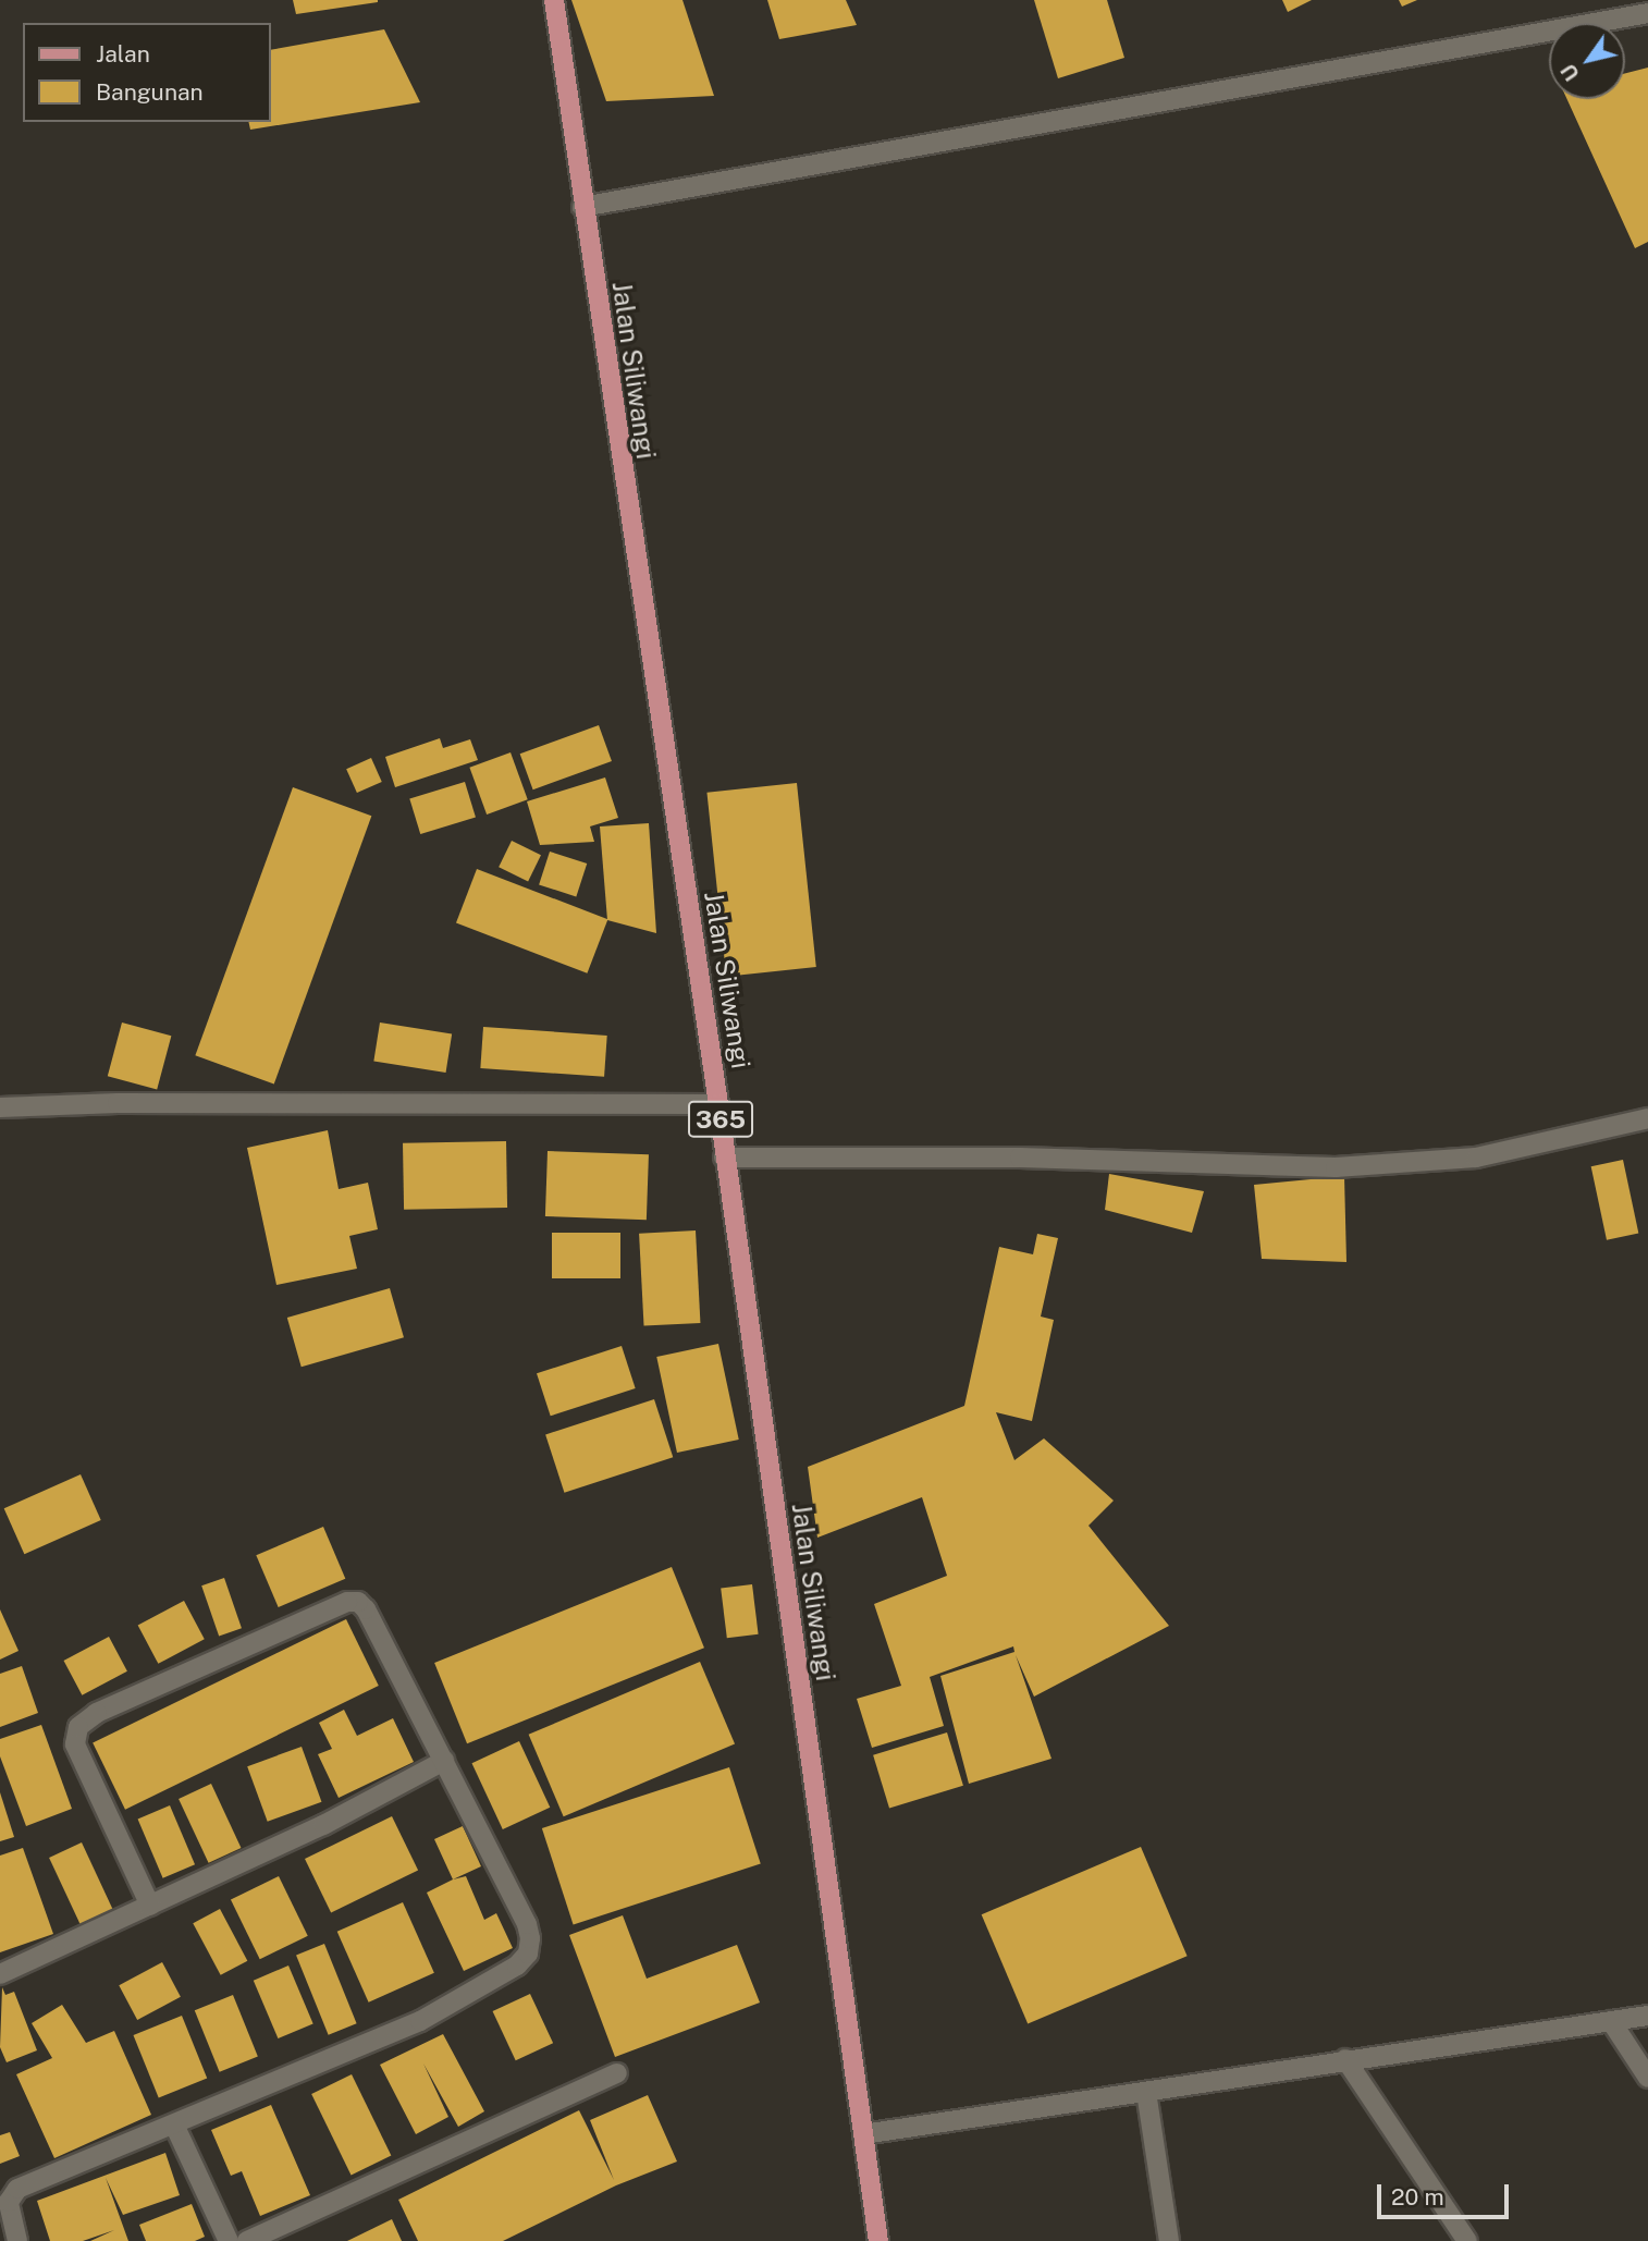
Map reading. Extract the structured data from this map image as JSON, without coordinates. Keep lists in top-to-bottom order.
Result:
{
  "streets": {
    "main road": ["Jalan Siliwangi", "365"]
  },
  "legend": ["Jalan", "Bangunan"],
  "scale_bar": "20 m",
  "north": "bottom left"
}
